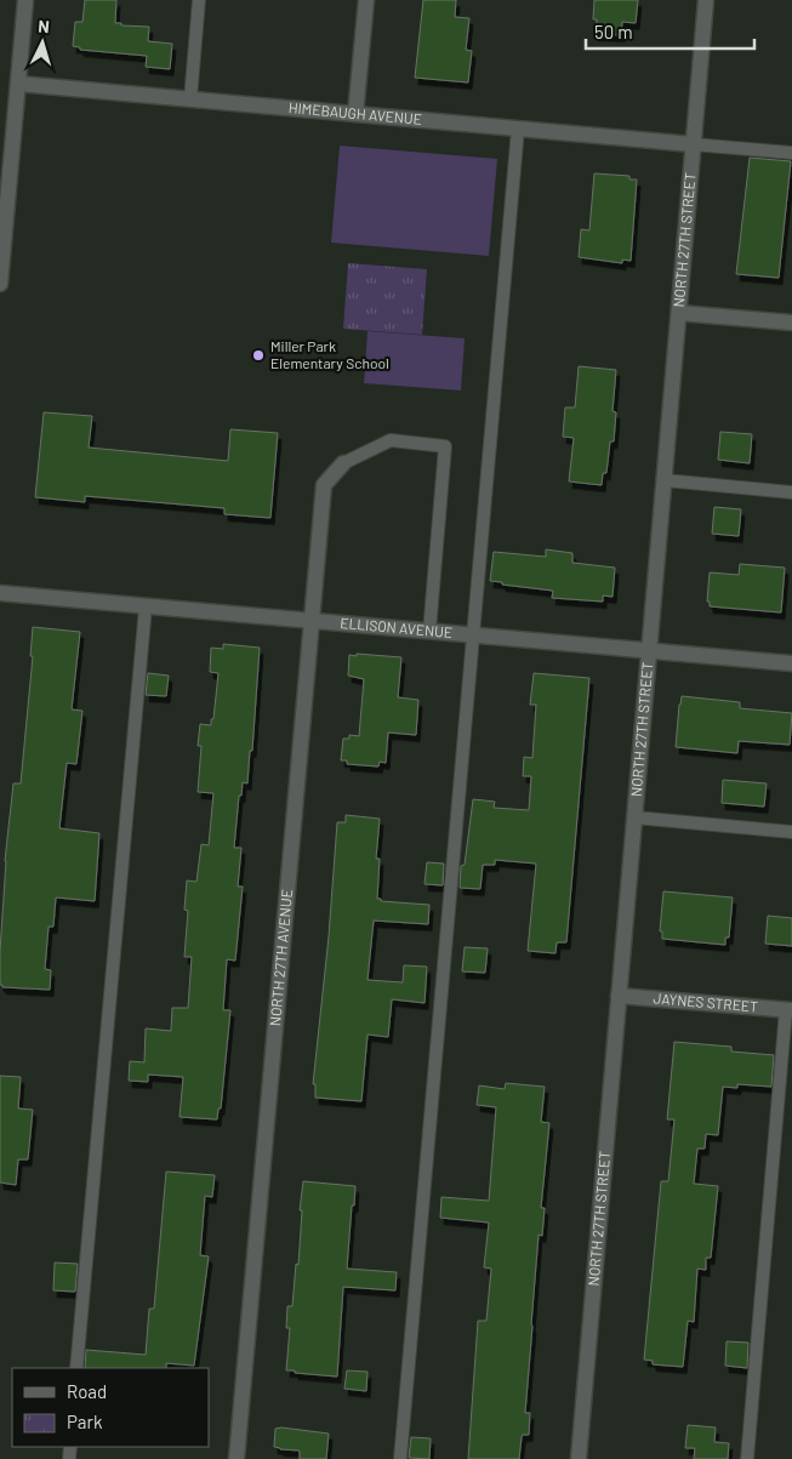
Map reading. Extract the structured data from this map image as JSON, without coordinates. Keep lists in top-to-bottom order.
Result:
{
  "streets": {
    "street": [
      "HIMEBAUGH AVENUE",
      "NORTH 27TH STREET",
      "ELLISON AVENUE",
      "NORTH 27TH AVENUE",
      "JAYNES STREET"
    ]
  },
  "crossings": [
    ["HIMEBAUGH AVENUE", "NORTH 27TH STREET"],
    ["NORTH 27TH STREET", "ELLISON AVENUE"],
    ["NORTH 27TH STREET", "JAYNES STREET"],
    ["ELLISON AVENUE", "NORTH 27TH AVENUE"]
  ],
  "places": ["Miller Park Elementary School"],
  "legend": ["Road", "Park"],
  "scale_bar": "50 m",
  "north": "top"
}
